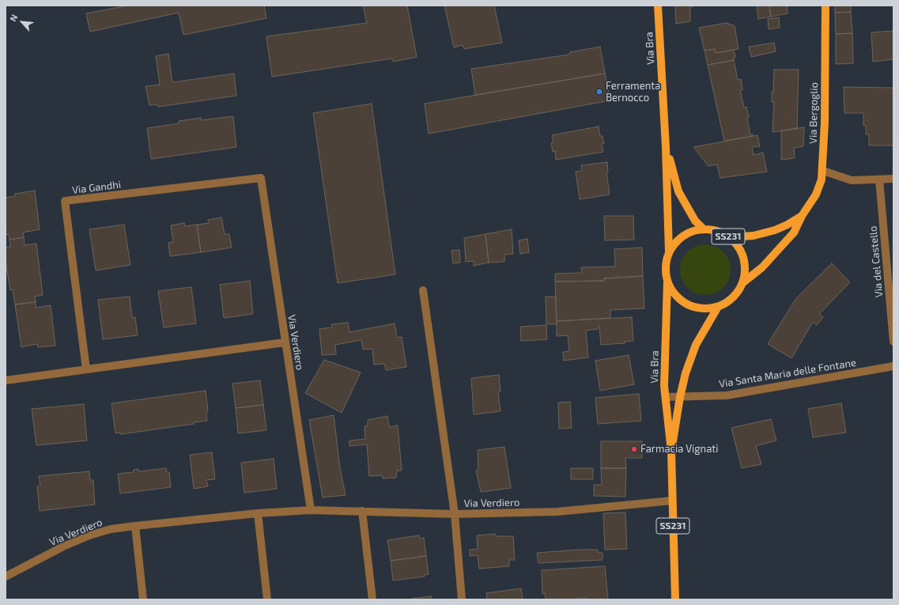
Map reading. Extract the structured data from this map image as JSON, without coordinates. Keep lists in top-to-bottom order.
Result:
{
  "streets": {
    "main road": ["Via Bra", "Via Bergoglio", "SS231"],
    "street": [
      "Via Gandhi",
      "Via del Castello",
      "Via Verdiero",
      "Via Santa Maria delle Fontane"
    ]
  },
  "crossings": [
    ["Via Bra", "Via Bergoglio"],
    ["Via Bra", "Via Verdiero"],
    ["Via Bra", "Via Santa Maria delle Fontane"],
    ["Via Gandhi", "Via Verdiero"]
  ],
  "places": ["Ferramenta Bernocco", "Farmacia Vignati"],
  "north": "top left"
}
